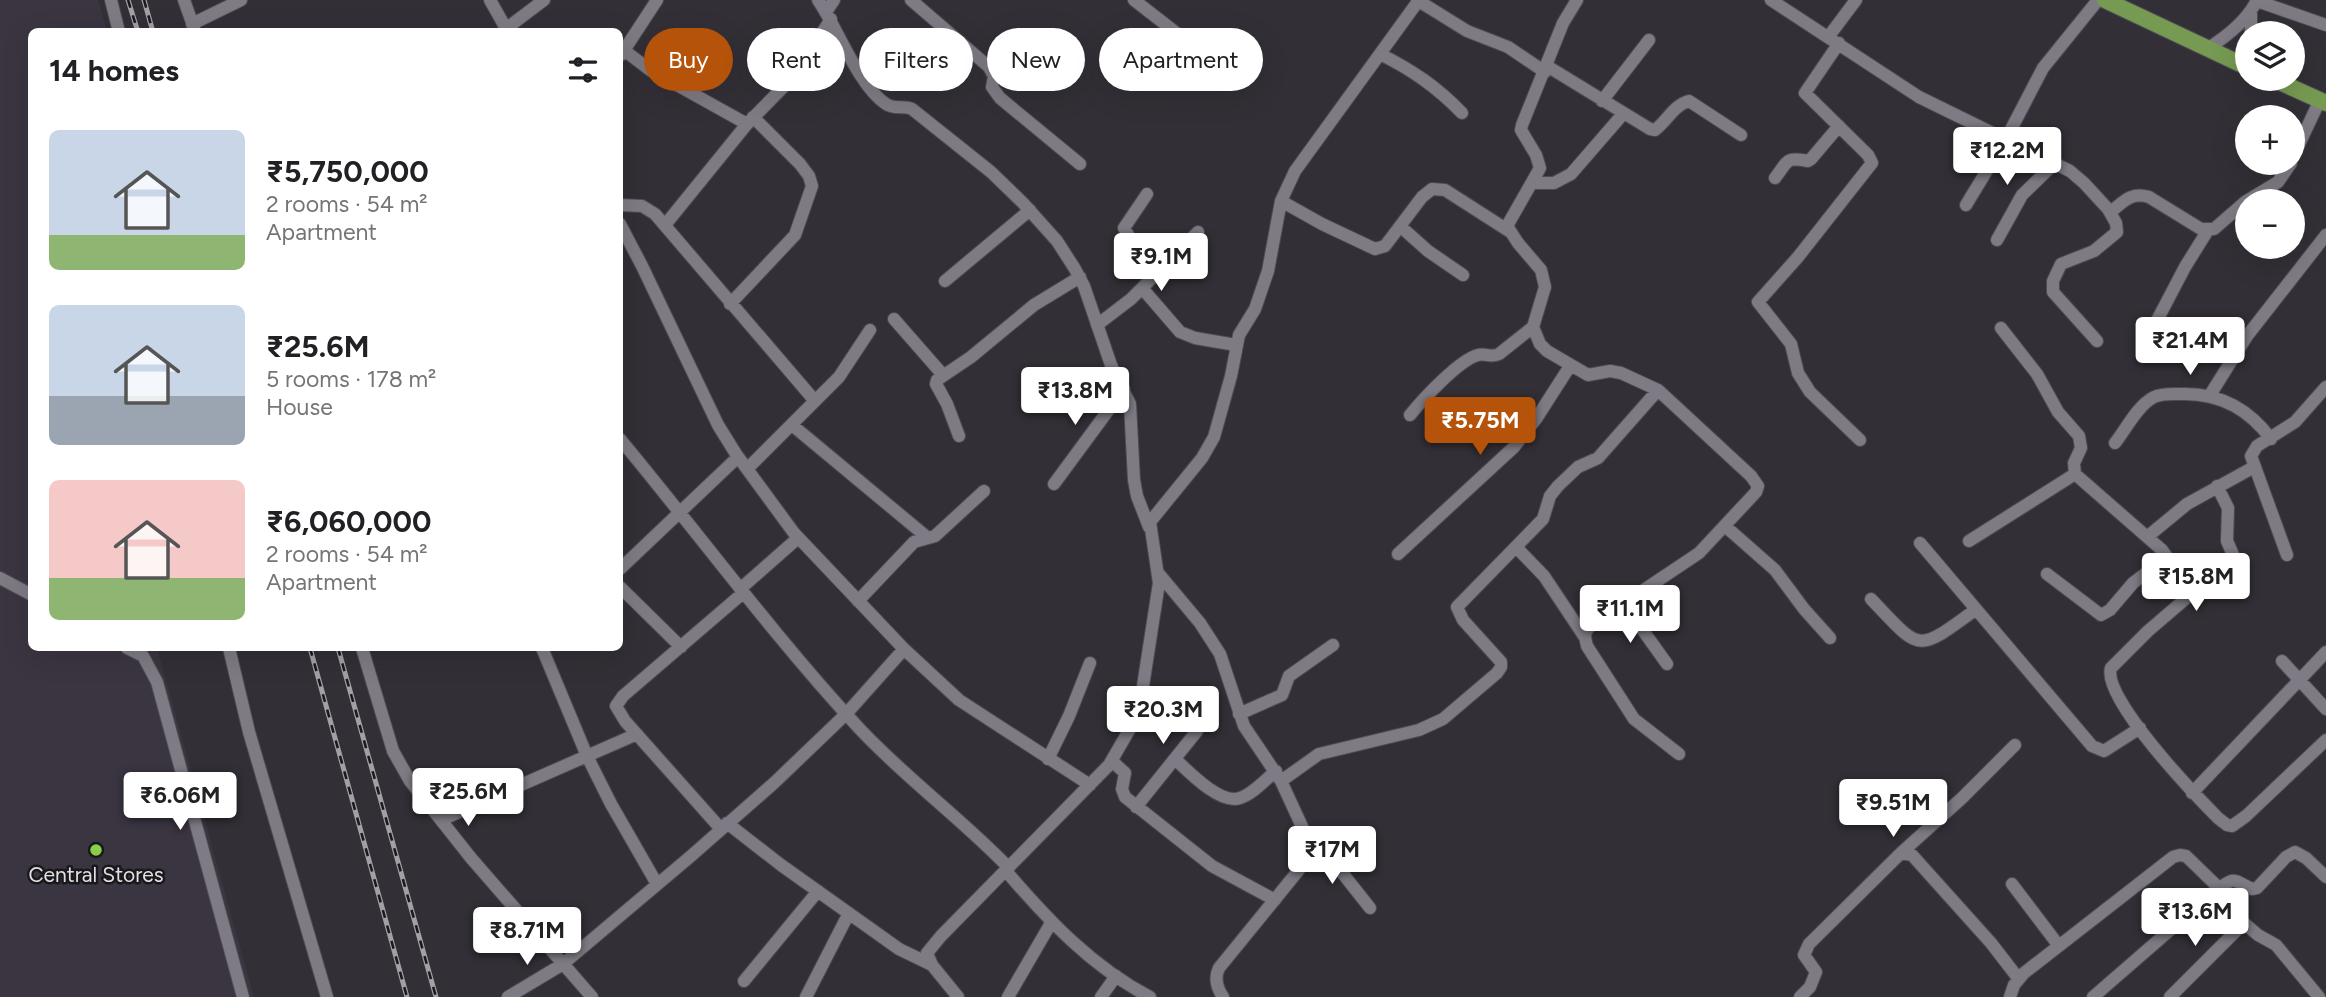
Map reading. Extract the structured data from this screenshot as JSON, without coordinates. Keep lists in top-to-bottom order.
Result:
{
  "places": ["Central Stores"],
  "page": {
    "map_buttons": ["+", "−"],
    "chip": [
      "Buy",
      "Rent",
      "Filters",
      "New",
      "Apartment"
    ],
    "heading": "14 homes",
    "list": [
      {
        "name": "₹5,750,000",
        "note": "2 rooms · 54 m² · Apartment"
      },
      {
        "name": "₹25.6M",
        "note": "5 rooms · 178 m² · House"
      },
      {
        "name": "₹6,060,000",
        "note": "2 rooms · 54 m² · Apartment"
      }
    ],
    "price": [
      "₹12.2M",
      "₹9.1M",
      "₹21.4M",
      "₹13.8M",
      "₹5.75M",
      "₹15.8M",
      "₹11.1M",
      "₹20.3M",
      "₹25.6M",
      "₹6.06M",
      "₹9.51M",
      "₹17M",
      "₹13.6M",
      "₹8.71M"
    ]
  }
}
